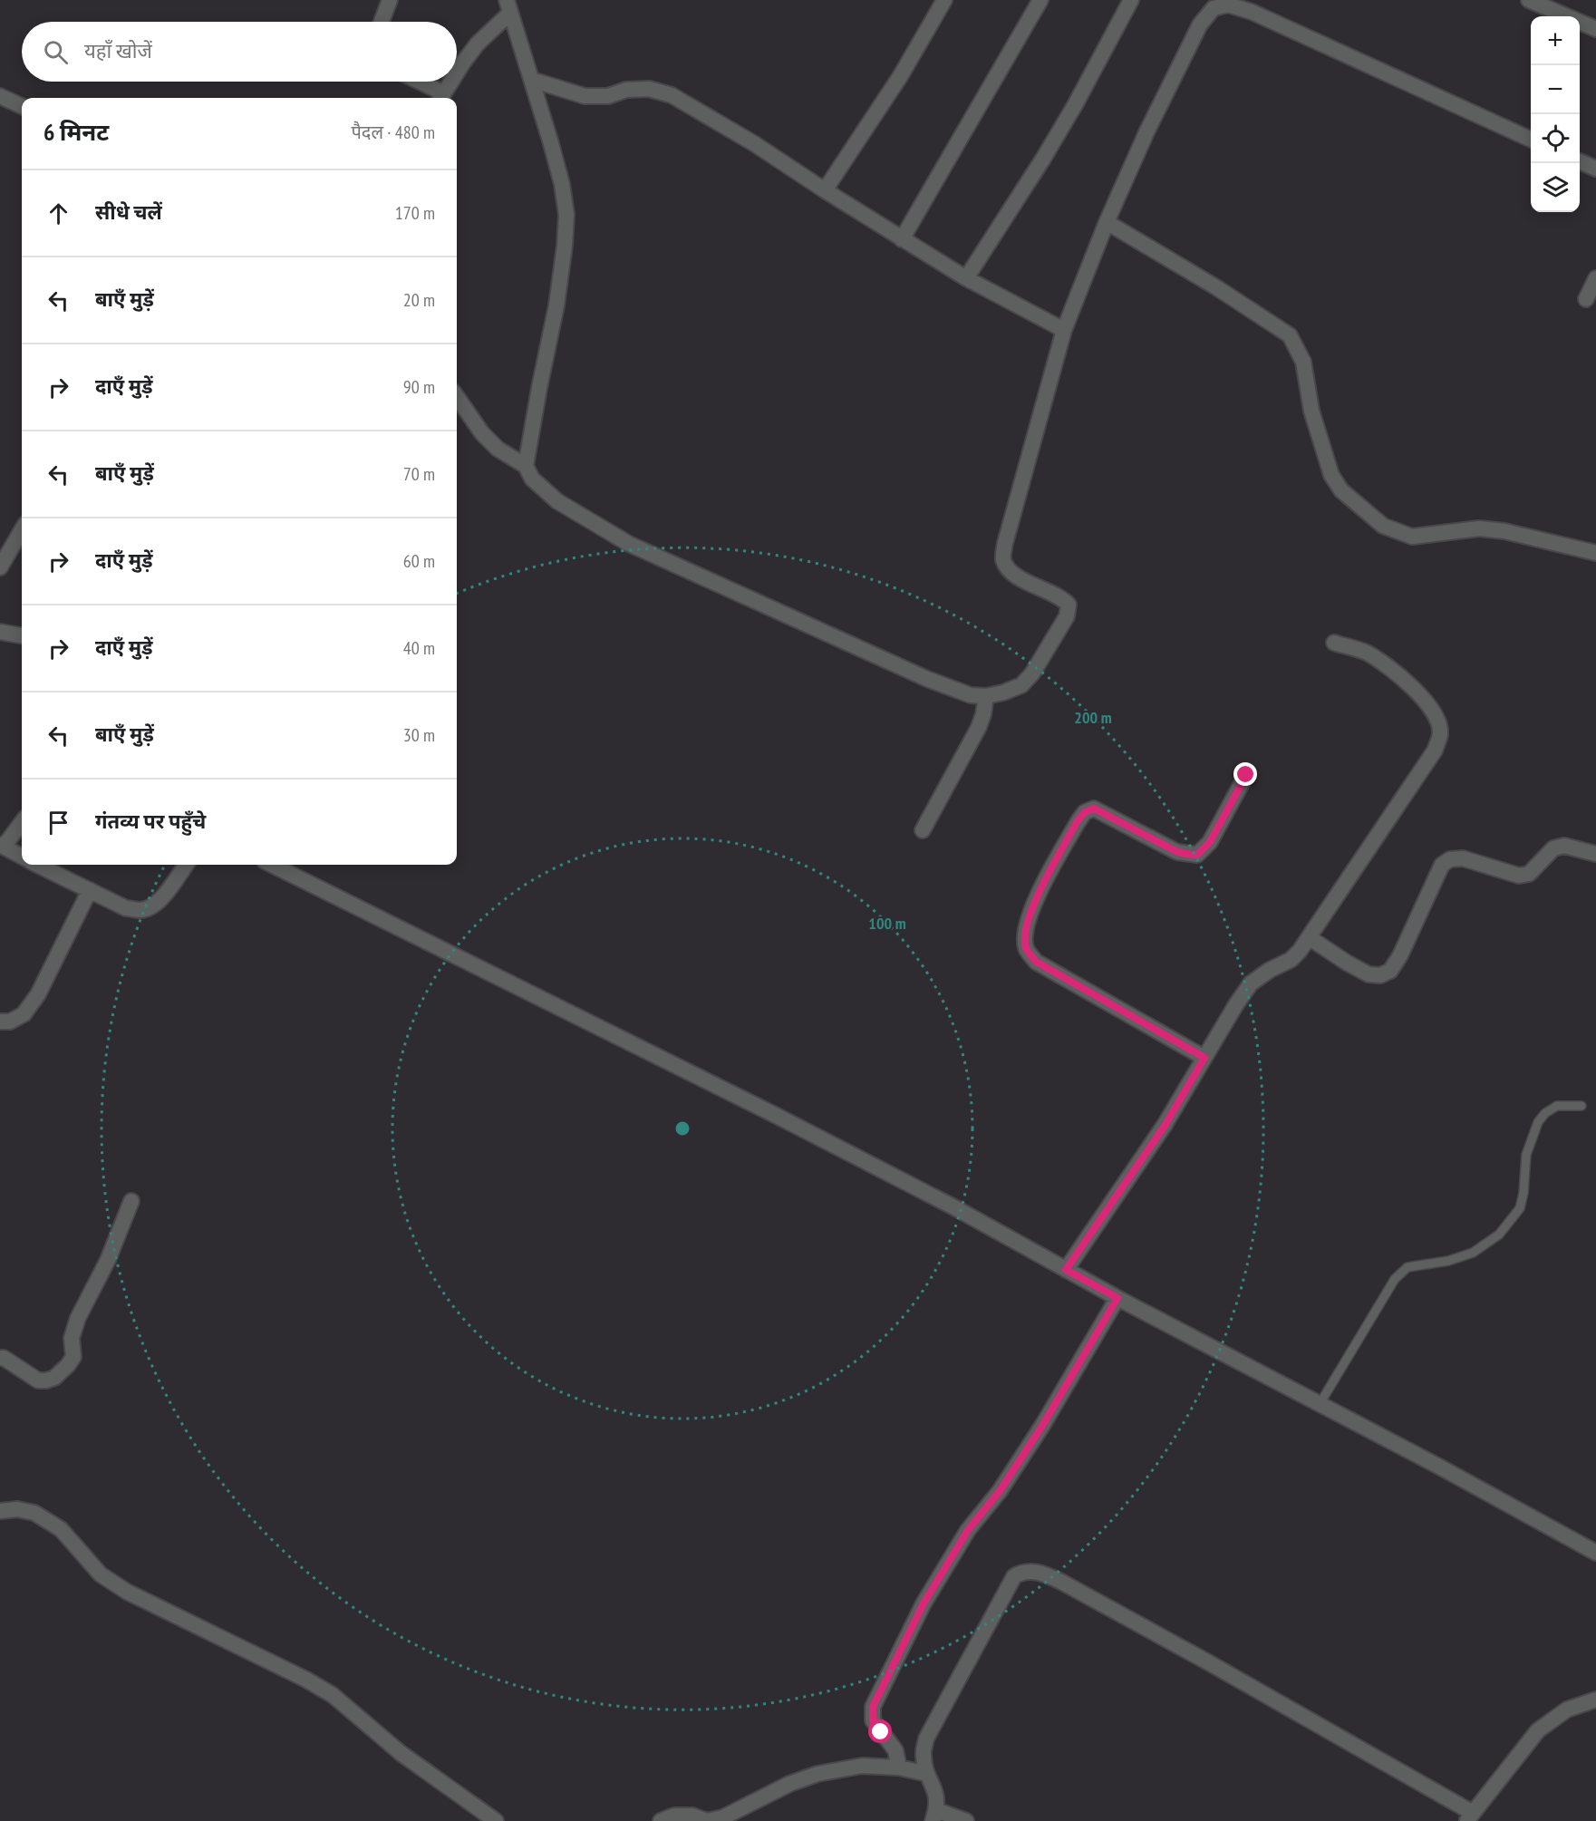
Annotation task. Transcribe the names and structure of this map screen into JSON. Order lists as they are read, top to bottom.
{
  "page": {
    "map_buttons": ["+", "−"],
    "search": "यहाँ खोजें",
    "heading": ["6 मिनट", "पैदल · 480 m"],
    "list": [
      ["सीधे चलें", "170 m"],
      ["बाएँ मुड़ें", "20 m"],
      ["दाएँ मुड़ें", "90 m"],
      ["बाएँ मुड़ें", "70 m"],
      ["दाएँ मुड़ें", "60 m"],
      ["दाएँ मुड़ें", "40 m"],
      ["बाएँ मुड़ें", "30 m"],
      "गंतव्य पर पहुँचे"
    ]
  },
  "rings": ["200 m", "100 m"]
}
